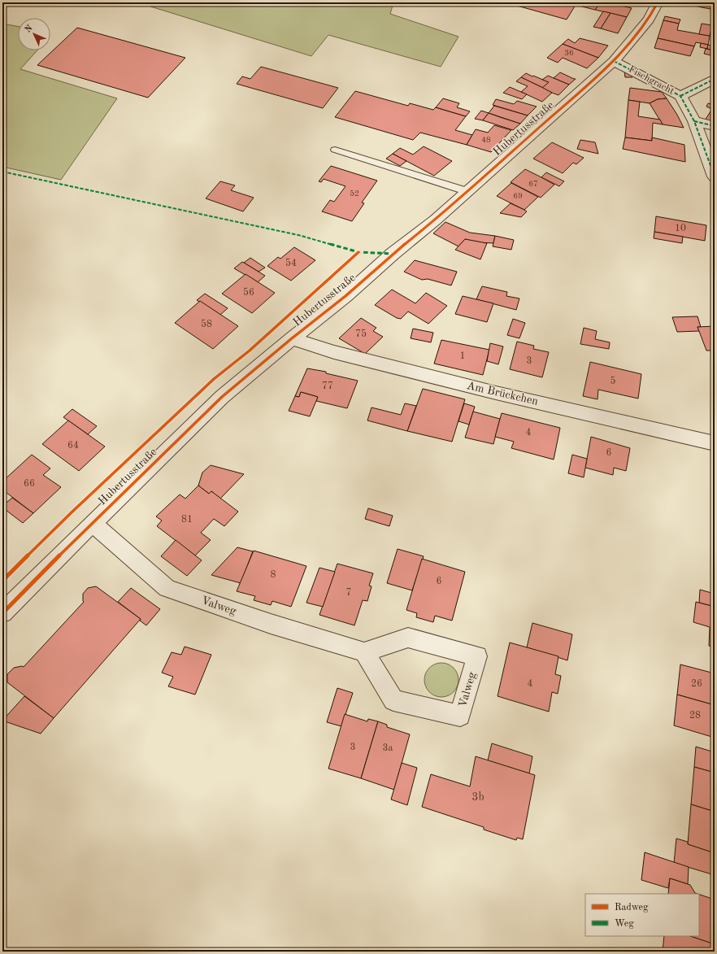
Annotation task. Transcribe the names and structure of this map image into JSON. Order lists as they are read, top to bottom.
{
  "streets": {
    "street": [
      "Fischgracht",
      "Hubertusstraße",
      "Am Brückchen",
      "Valweg"
    ]
  },
  "crossings": [
    ["Fischgracht", "Hubertusstraße"],
    ["Hubertusstraße", "Am Brückchen"],
    ["Hubertusstraße", "Valweg"]
  ],
  "house_numbers": [
    "36",
    "48",
    "67",
    "52",
    "69",
    "10",
    "54",
    "56",
    "58",
    "75",
    "1",
    "3",
    "5",
    "77",
    "4",
    "64",
    "6",
    "66",
    "81",
    "8",
    "6",
    "7",
    "4",
    "26",
    "28",
    "3",
    "3a",
    "3b"
  ],
  "legend": ["Radweg", "Weg"],
  "north": "top left"
}
